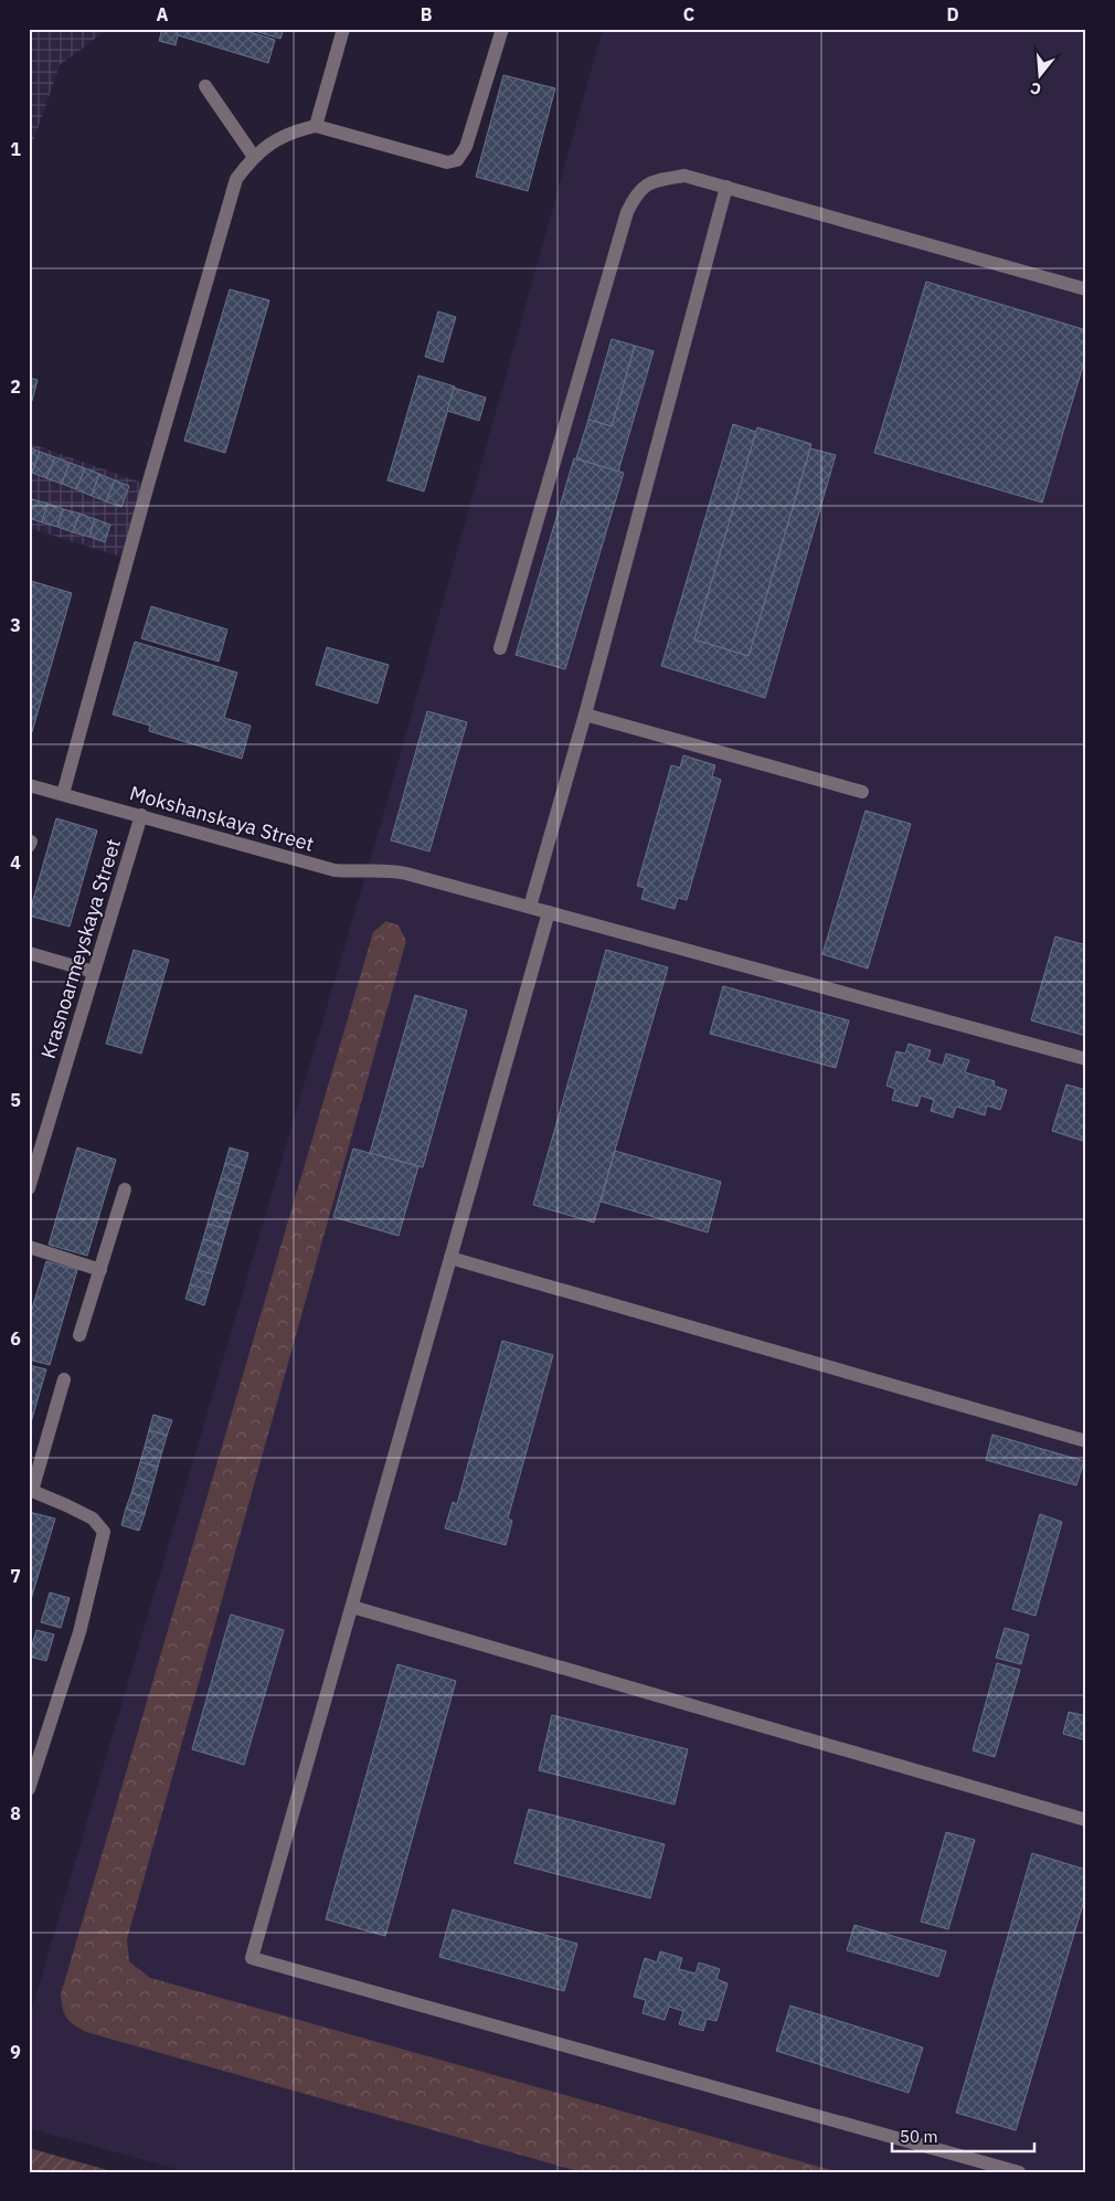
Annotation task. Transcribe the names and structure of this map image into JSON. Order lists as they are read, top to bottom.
{
  "streets": {
    "street": ["Mokshanskaya Street", "Krasnoarmeyskaya Street"]
  },
  "crossings": [
    ["Mokshanskaya Street", "Krasnoarmeyskaya Street"]
  ],
  "scale_bar": "50 m",
  "north": "bottom",
  "grid": {
    "columns": [
      "A",
      "B",
      "C",
      "D"
    ],
    "rows": [
      "1",
      "2",
      "3",
      "4",
      "5",
      "6",
      "7",
      "8",
      "9"
    ]
  }
}
